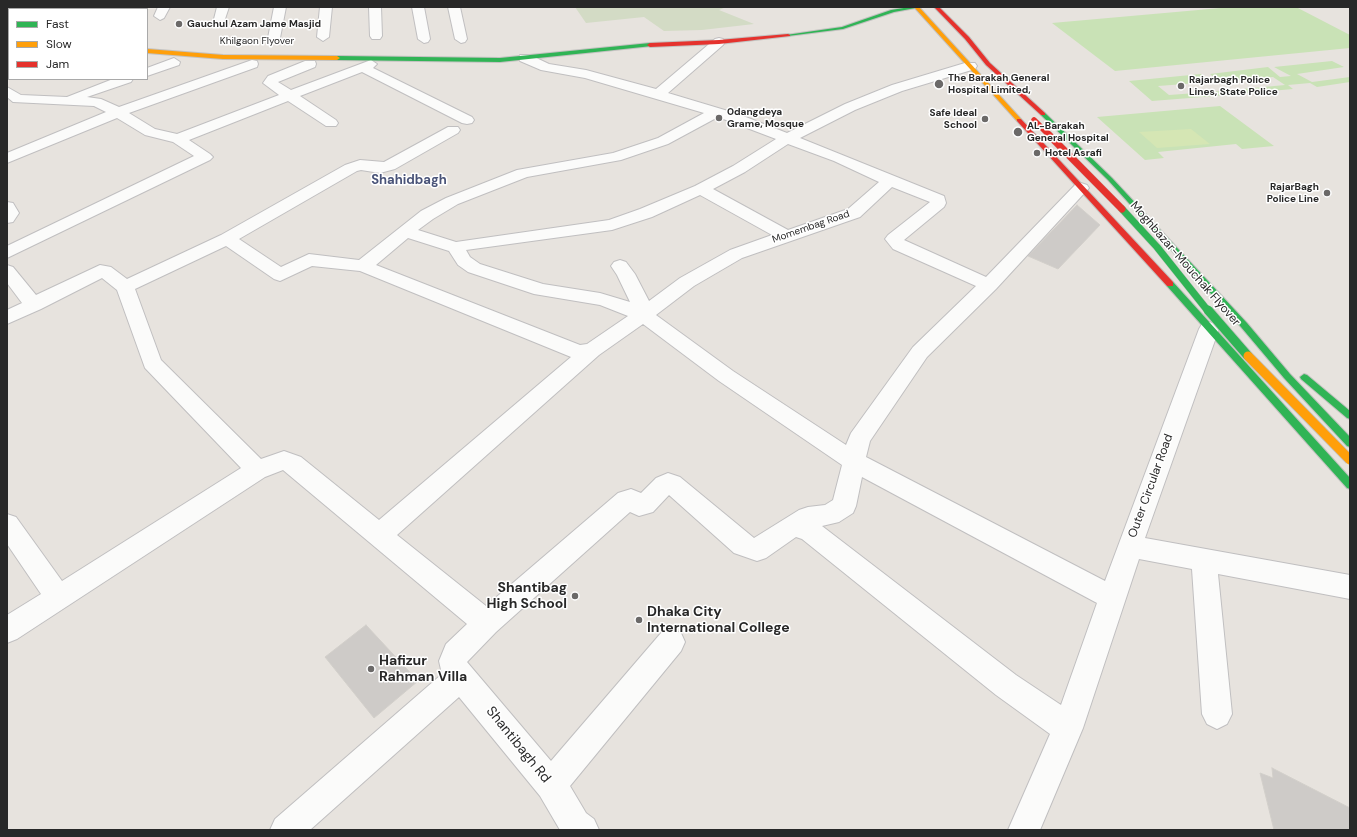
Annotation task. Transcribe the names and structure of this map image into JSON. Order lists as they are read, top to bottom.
{
  "streets": {
    "main road": ["Khilgaon Flyover", "Moghbazar-Mouchak Flyover"],
    "street": ["Momembag Road", "Outer Circular Road", "Shantibagh Rd"]
  },
  "districts": ["Shahidbagh"],
  "places": [
    "Gauchul Azam Jame Masjid",
    "The Barakah General Hospital Limited,",
    "Rajarbagh Police Lines, State Police",
    "0dangdeya Grame, Mosque",
    "Safe Ideal School",
    "AL-Barakah General Hospital",
    "Hotel Asrafi",
    "RajarBagh Police Line",
    "Shantibag High School",
    "Dhaka City International College",
    "Hafizur Rahman Villa"
  ],
  "legend": ["Fast", "Slow", "Jam"]
}
